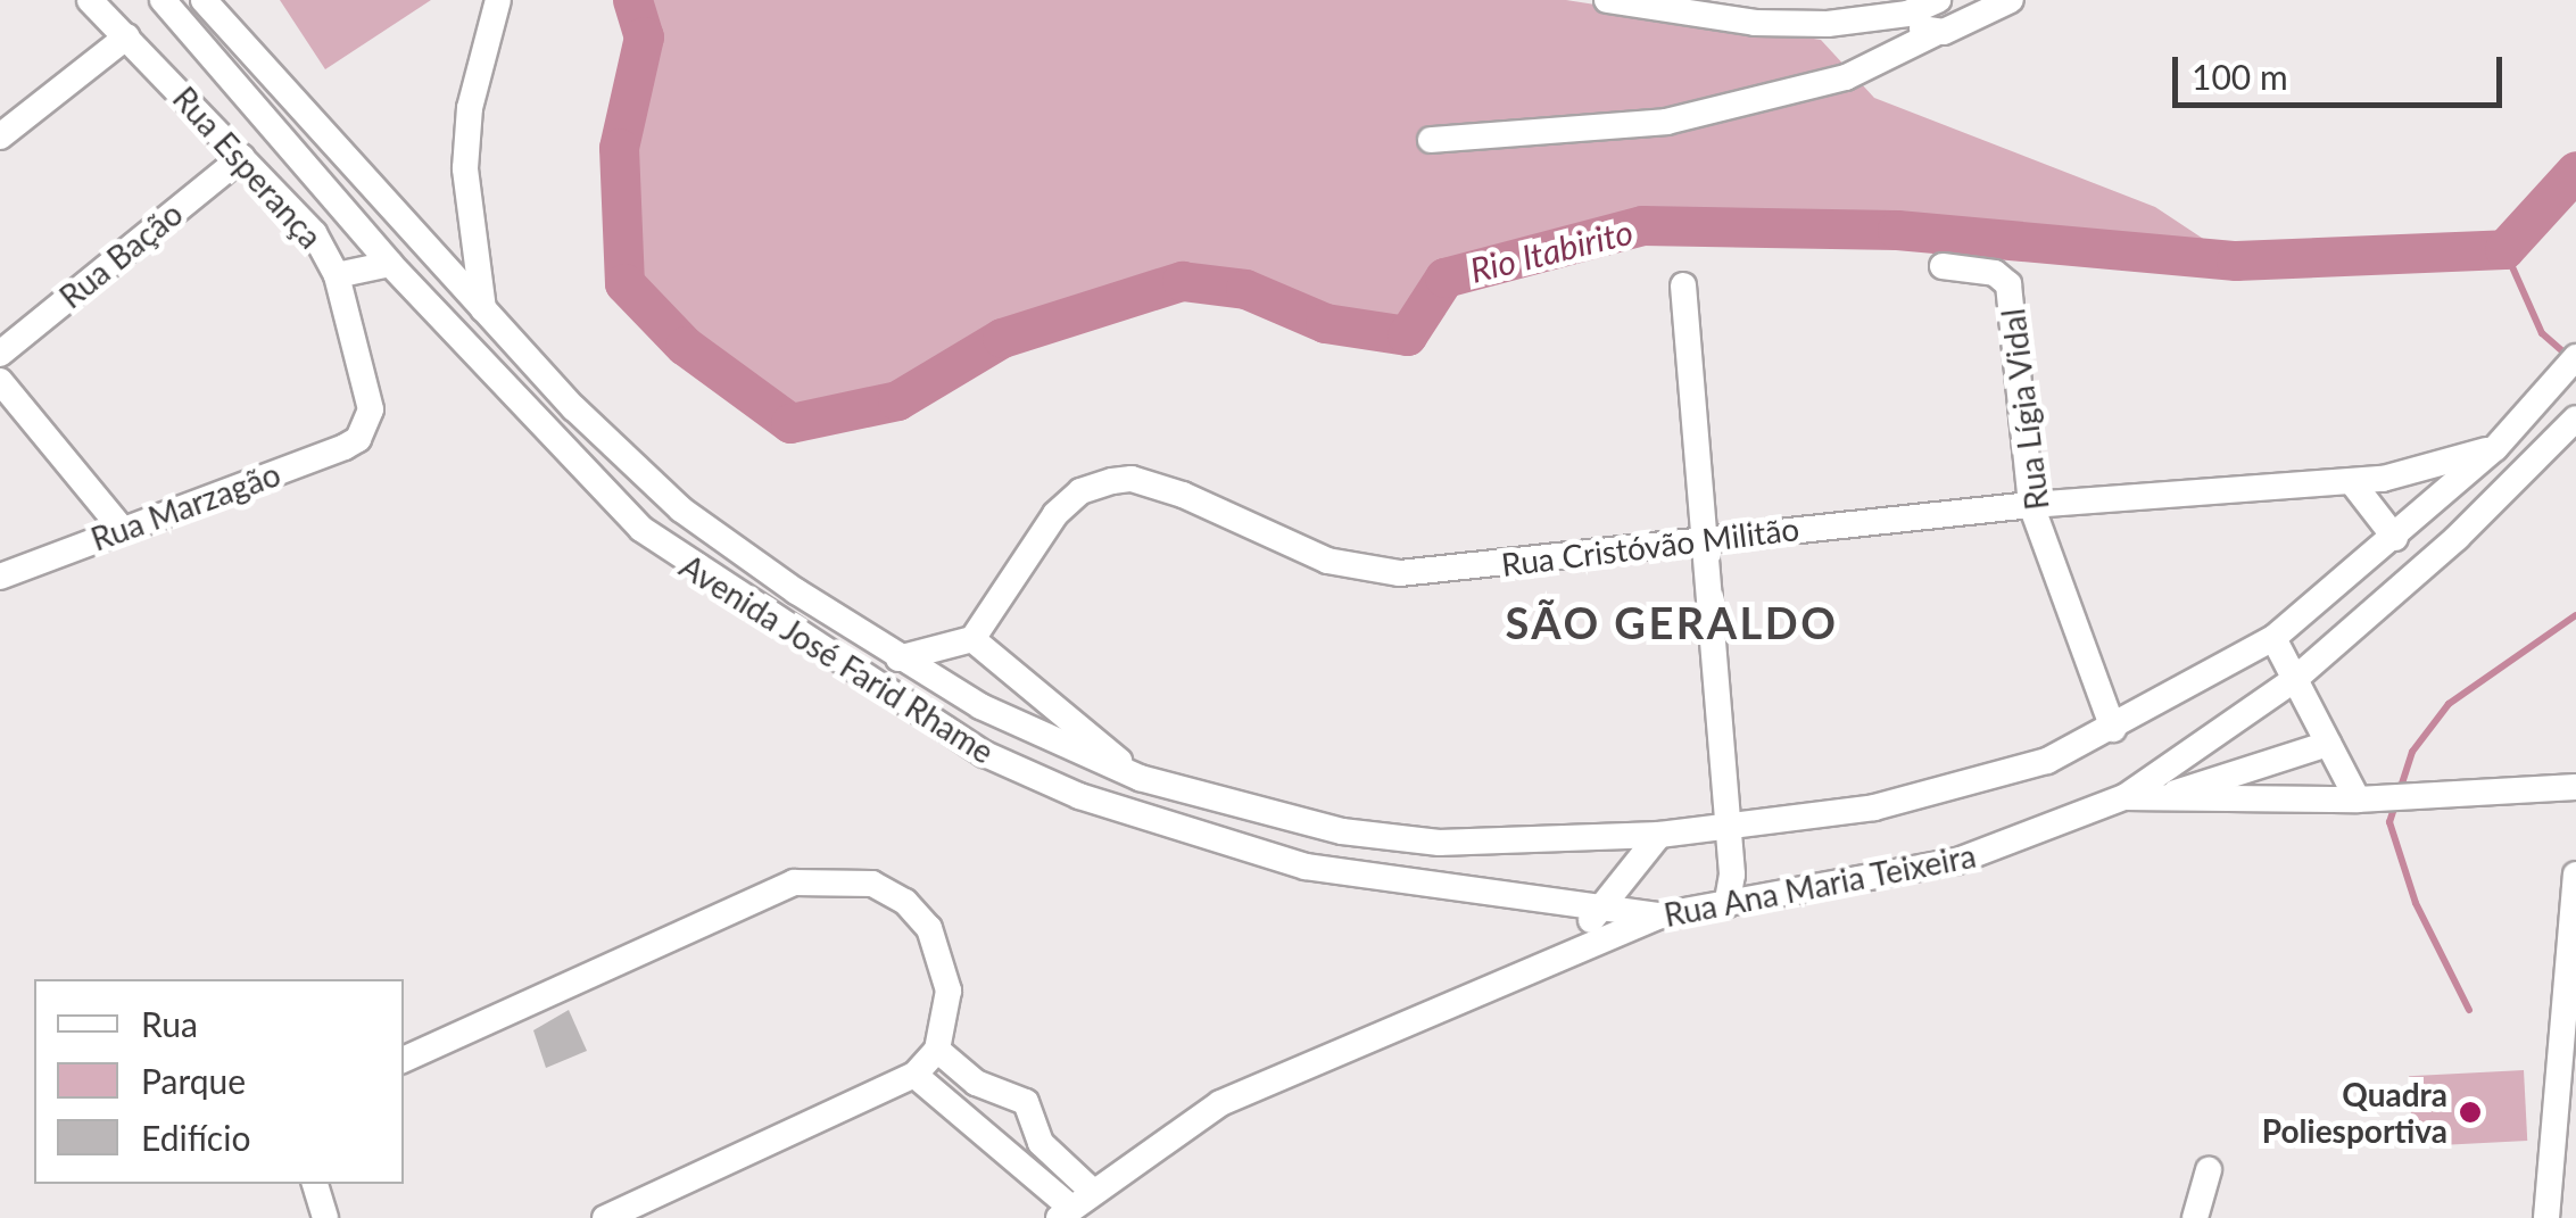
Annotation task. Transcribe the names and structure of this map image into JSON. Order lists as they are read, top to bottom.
{
  "streets": {
    "street": [
      "Rua Esperança",
      "Rua Bação",
      "Rua Lígia Vidal",
      "Rua Marzagão",
      "Rua Cristóvão Militão",
      "Avenida José Farid Rhame",
      "Rua Ana Maria Teixeira"
    ]
  },
  "crossings": [
    ["Rua Esperança", "Rua Bação"],
    ["Rua Esperança", "Rua Marzagão"],
    ["Rua Lígia Vidal", "Rua Cristóvão Militão"],
    ["Avenida José Farid Rhame", "Rua Ana Maria Teixeira"]
  ],
  "districts": ["SÃO GERALDO"],
  "water": ["Rio Itabirito"],
  "places": ["Quadra Poliesportiva"],
  "legend": ["Rua", "Parque", "Edifício"],
  "scale_bar": "100 m"
}
